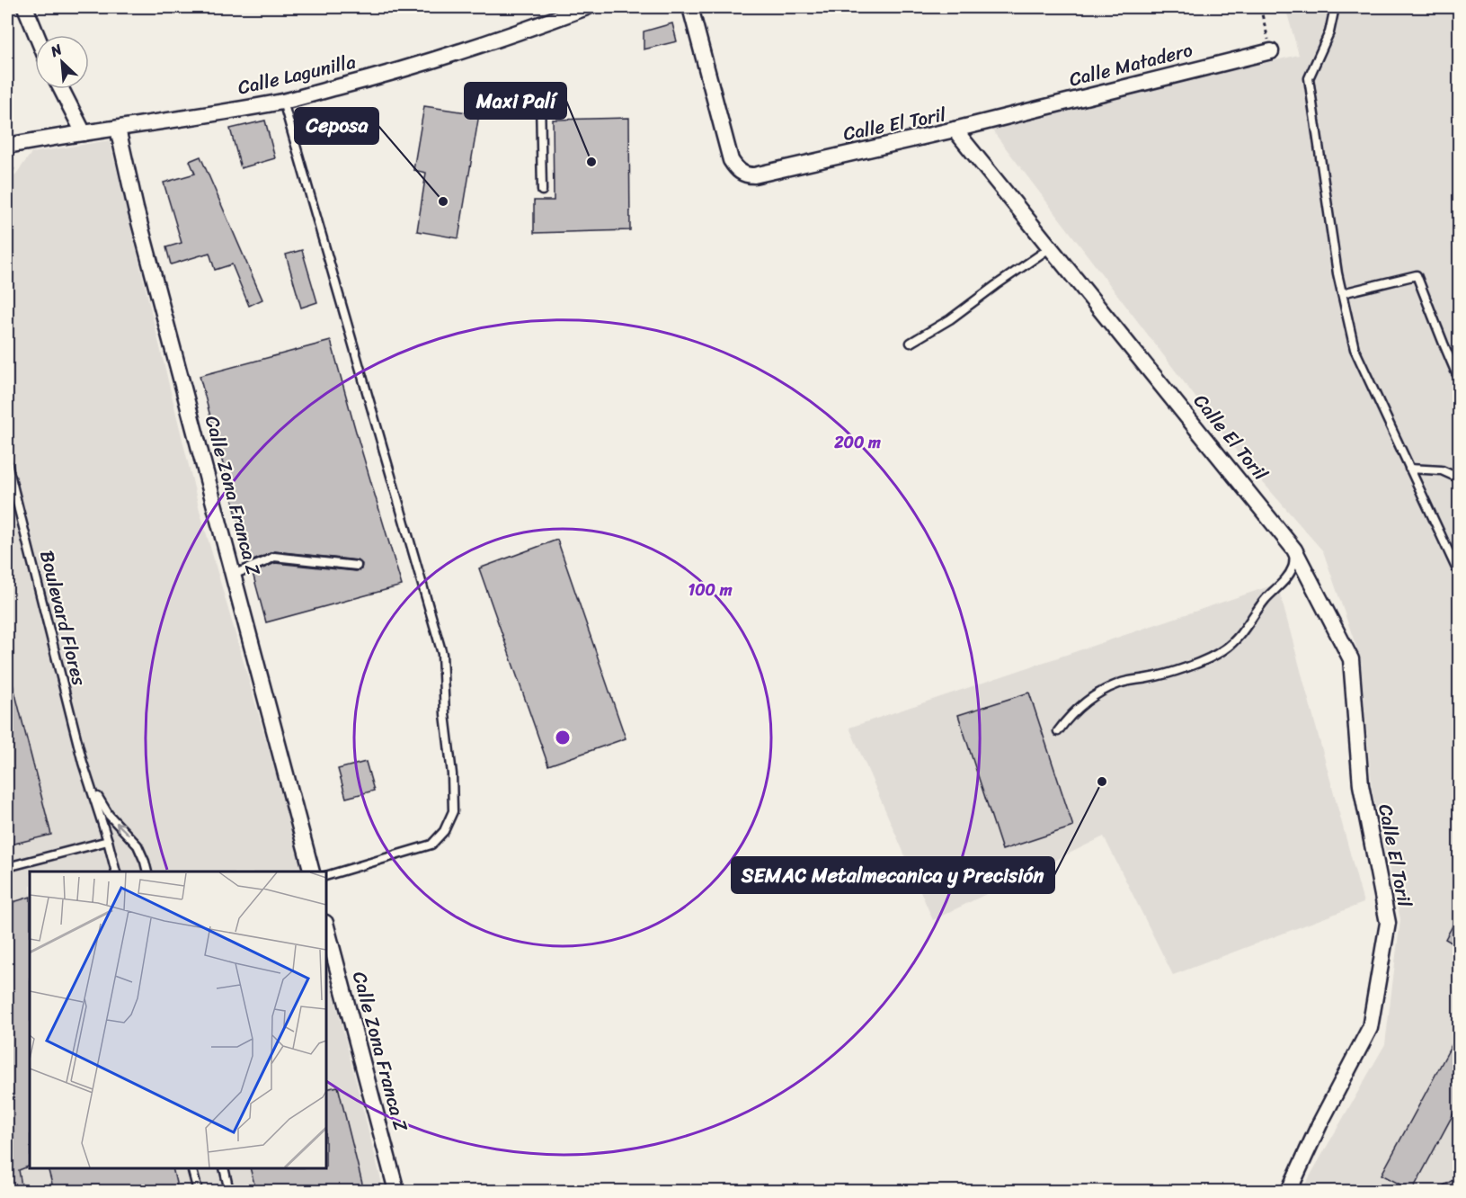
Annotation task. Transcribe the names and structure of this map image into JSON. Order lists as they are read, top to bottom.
{
  "streets": {
    "street": [
      "Calle Matadero",
      "Calle Lagunilla",
      "Calle El Toril",
      "Calle Zona Franca Z"
    ],
    "lane": ["Boulevard Flores"]
  },
  "crossings": [
    ["Calle Matadero", "Calle El Toril"],
    ["Calle Lagunilla", "Calle Zona Franca Z"]
  ],
  "places": ["Maxi Palí", "Ceposa", "SEMAC Metalmecanica y Precisión"],
  "north": "top left",
  "rings": ["200 m", "100 m"]
}
